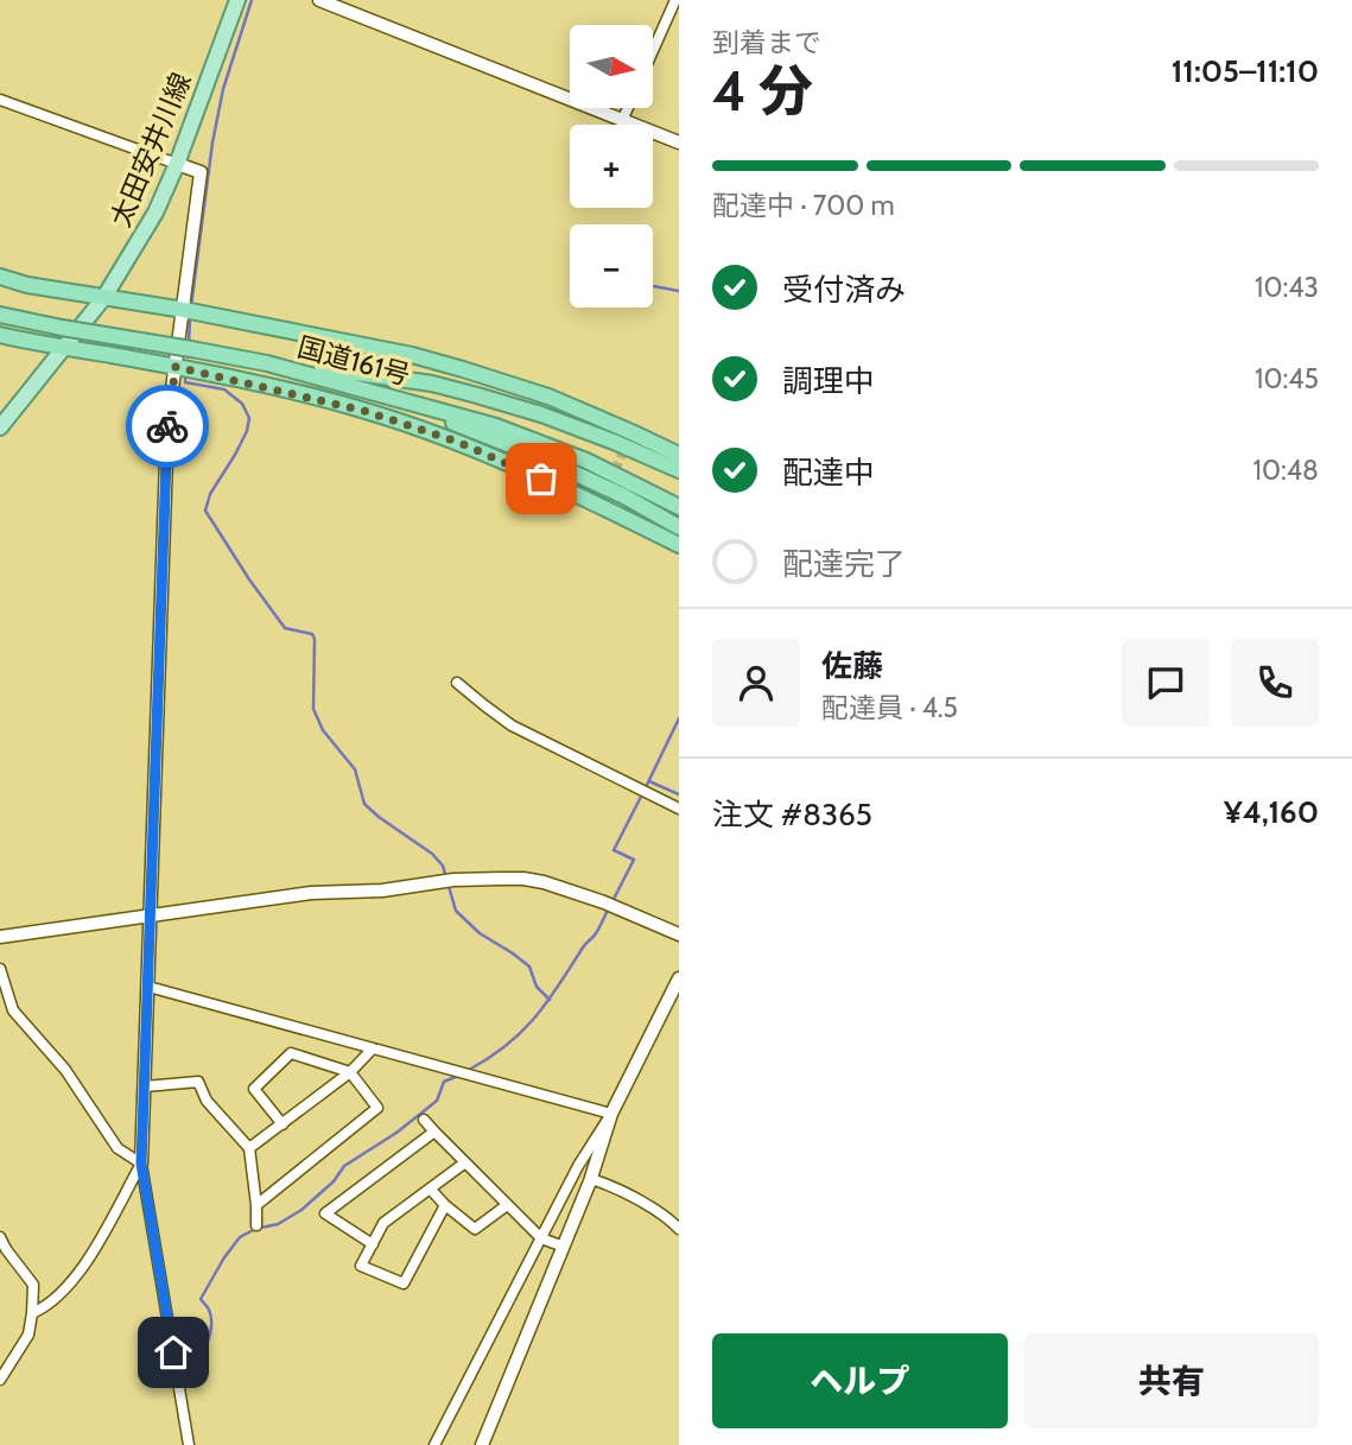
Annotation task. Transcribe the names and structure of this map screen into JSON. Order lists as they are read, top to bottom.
{
  "streets": {
    "highway": ["国道161号"],
    "main road": ["太田安井川線"]
  },
  "north": "right",
  "page": {
    "heading": ["4 分", "到着まで", "11:05–11:10"],
    "panel": [
      "佐藤",
      "配達員 · 4.5",
      "注文 #8365",
      "¥4,160"
    ],
    "map_buttons": ["+", "−"],
    "bar": "配達中 · 700 m",
    "list": [
      ["受付済み", "10:43"],
      ["調理中", "10:45"],
      ["配達中", "10:48"],
      "配達完了"
    ],
    "buttons": ["ヘルプ", "共有"]
  }
}
